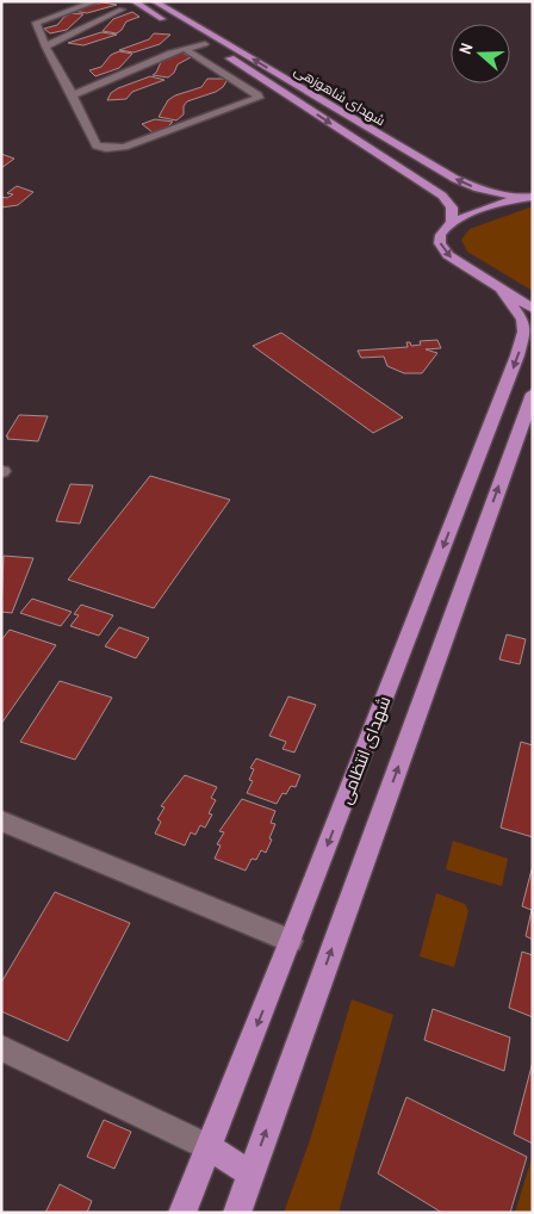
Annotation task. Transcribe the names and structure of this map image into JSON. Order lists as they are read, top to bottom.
{
  "streets": {
    "main road": ["شهدای شاهوزهی", "شهدای انتظامی"]
  },
  "north": "left"
}
